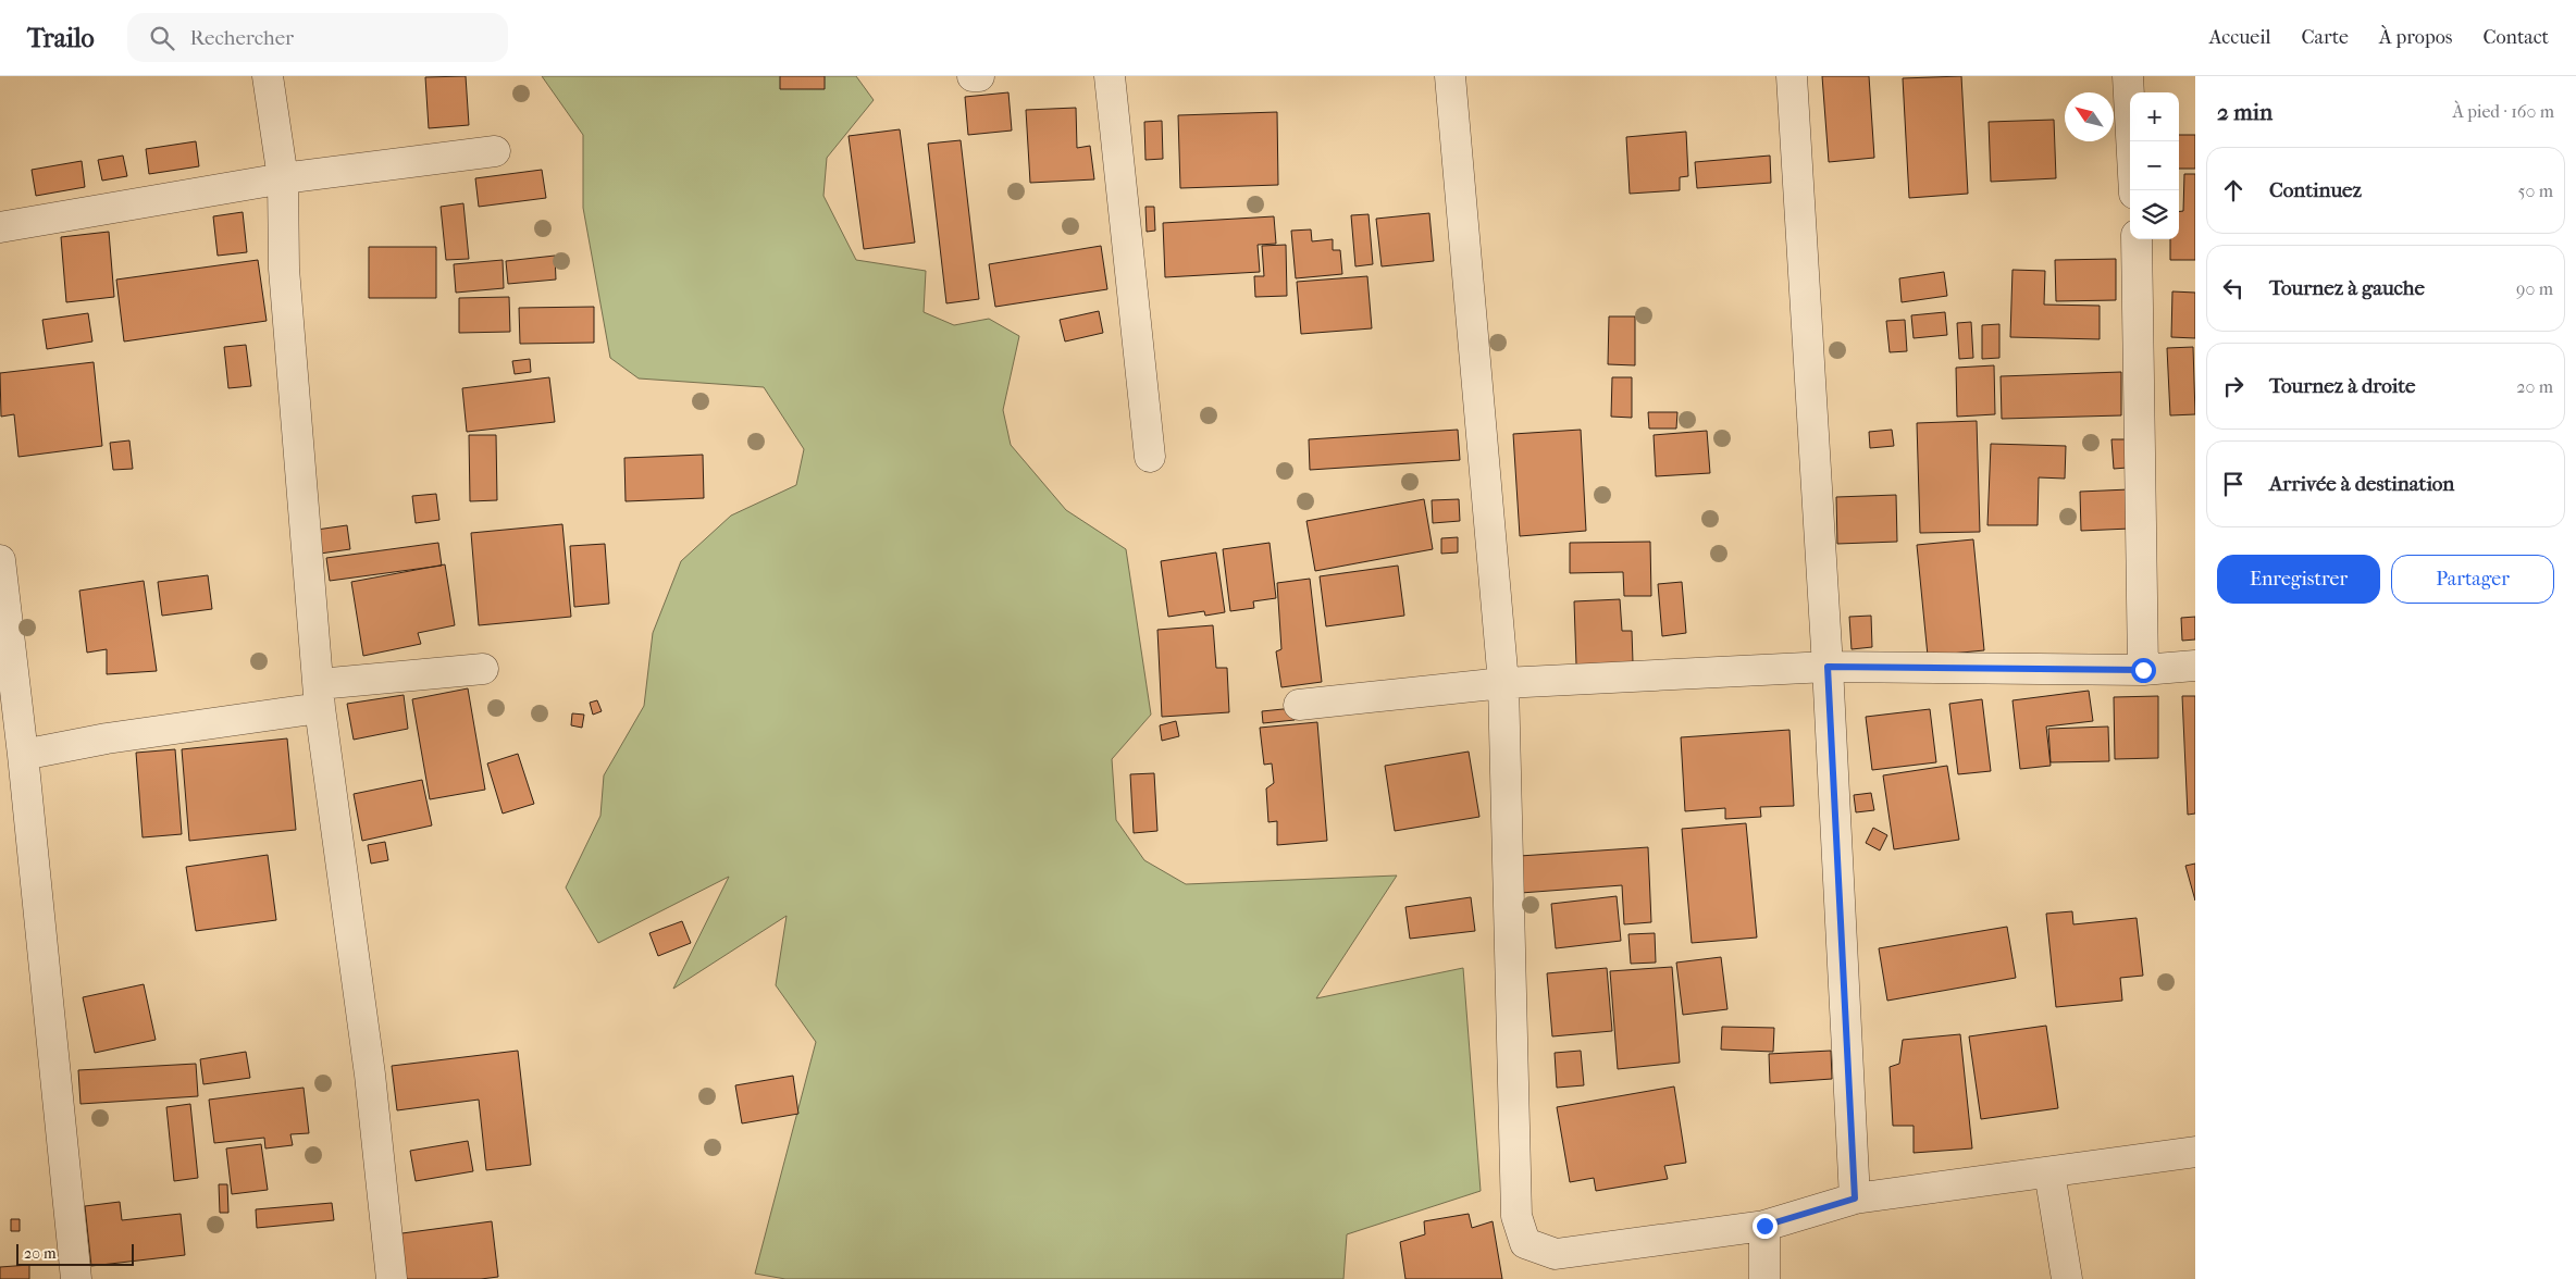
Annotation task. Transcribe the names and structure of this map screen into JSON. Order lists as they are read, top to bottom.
{
  "scale_bar": "20 m",
  "north": "top left",
  "page": {
    "header": "Trailo",
    "search": "Rechercher",
    "nav": [
      "Accueil",
      "Carte",
      "À propos",
      "Contact"
    ],
    "heading": ["2 min", "À pied · 160 m"],
    "map_buttons": ["+", "−"],
    "list": [
      ["Continuez", "50 m"],
      ["Tournez à gauche", "90 m"],
      ["Tournez à droite", "20 m"],
      "Arrivée à destination"
    ],
    "buttons": ["Enregistrer", "Partager"],
    "scale": "20 m"
  }
}
